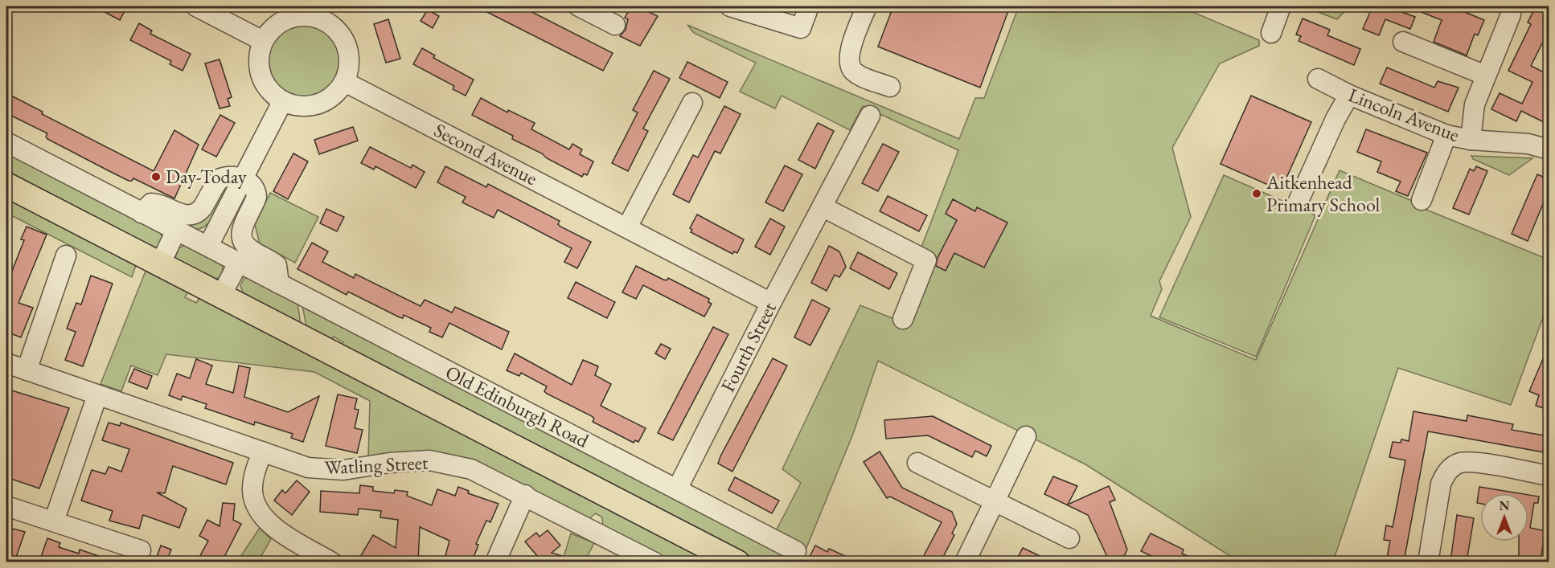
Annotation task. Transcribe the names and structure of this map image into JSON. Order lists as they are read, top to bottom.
{
  "streets": {
    "main road": ["Old Edinburgh Road"],
    "street": [
      "Lincoln Avenue",
      "Second Avenue",
      "Fourth Street",
      "Watling Street"
    ]
  },
  "crossings": [
    ["Second Avenue", "Fourth Street"],
    ["Fourth Street", "Old Edinburgh Road"]
  ],
  "places": ["Day-Today", "Aitkenhead Primary School"],
  "north": "top"
}
